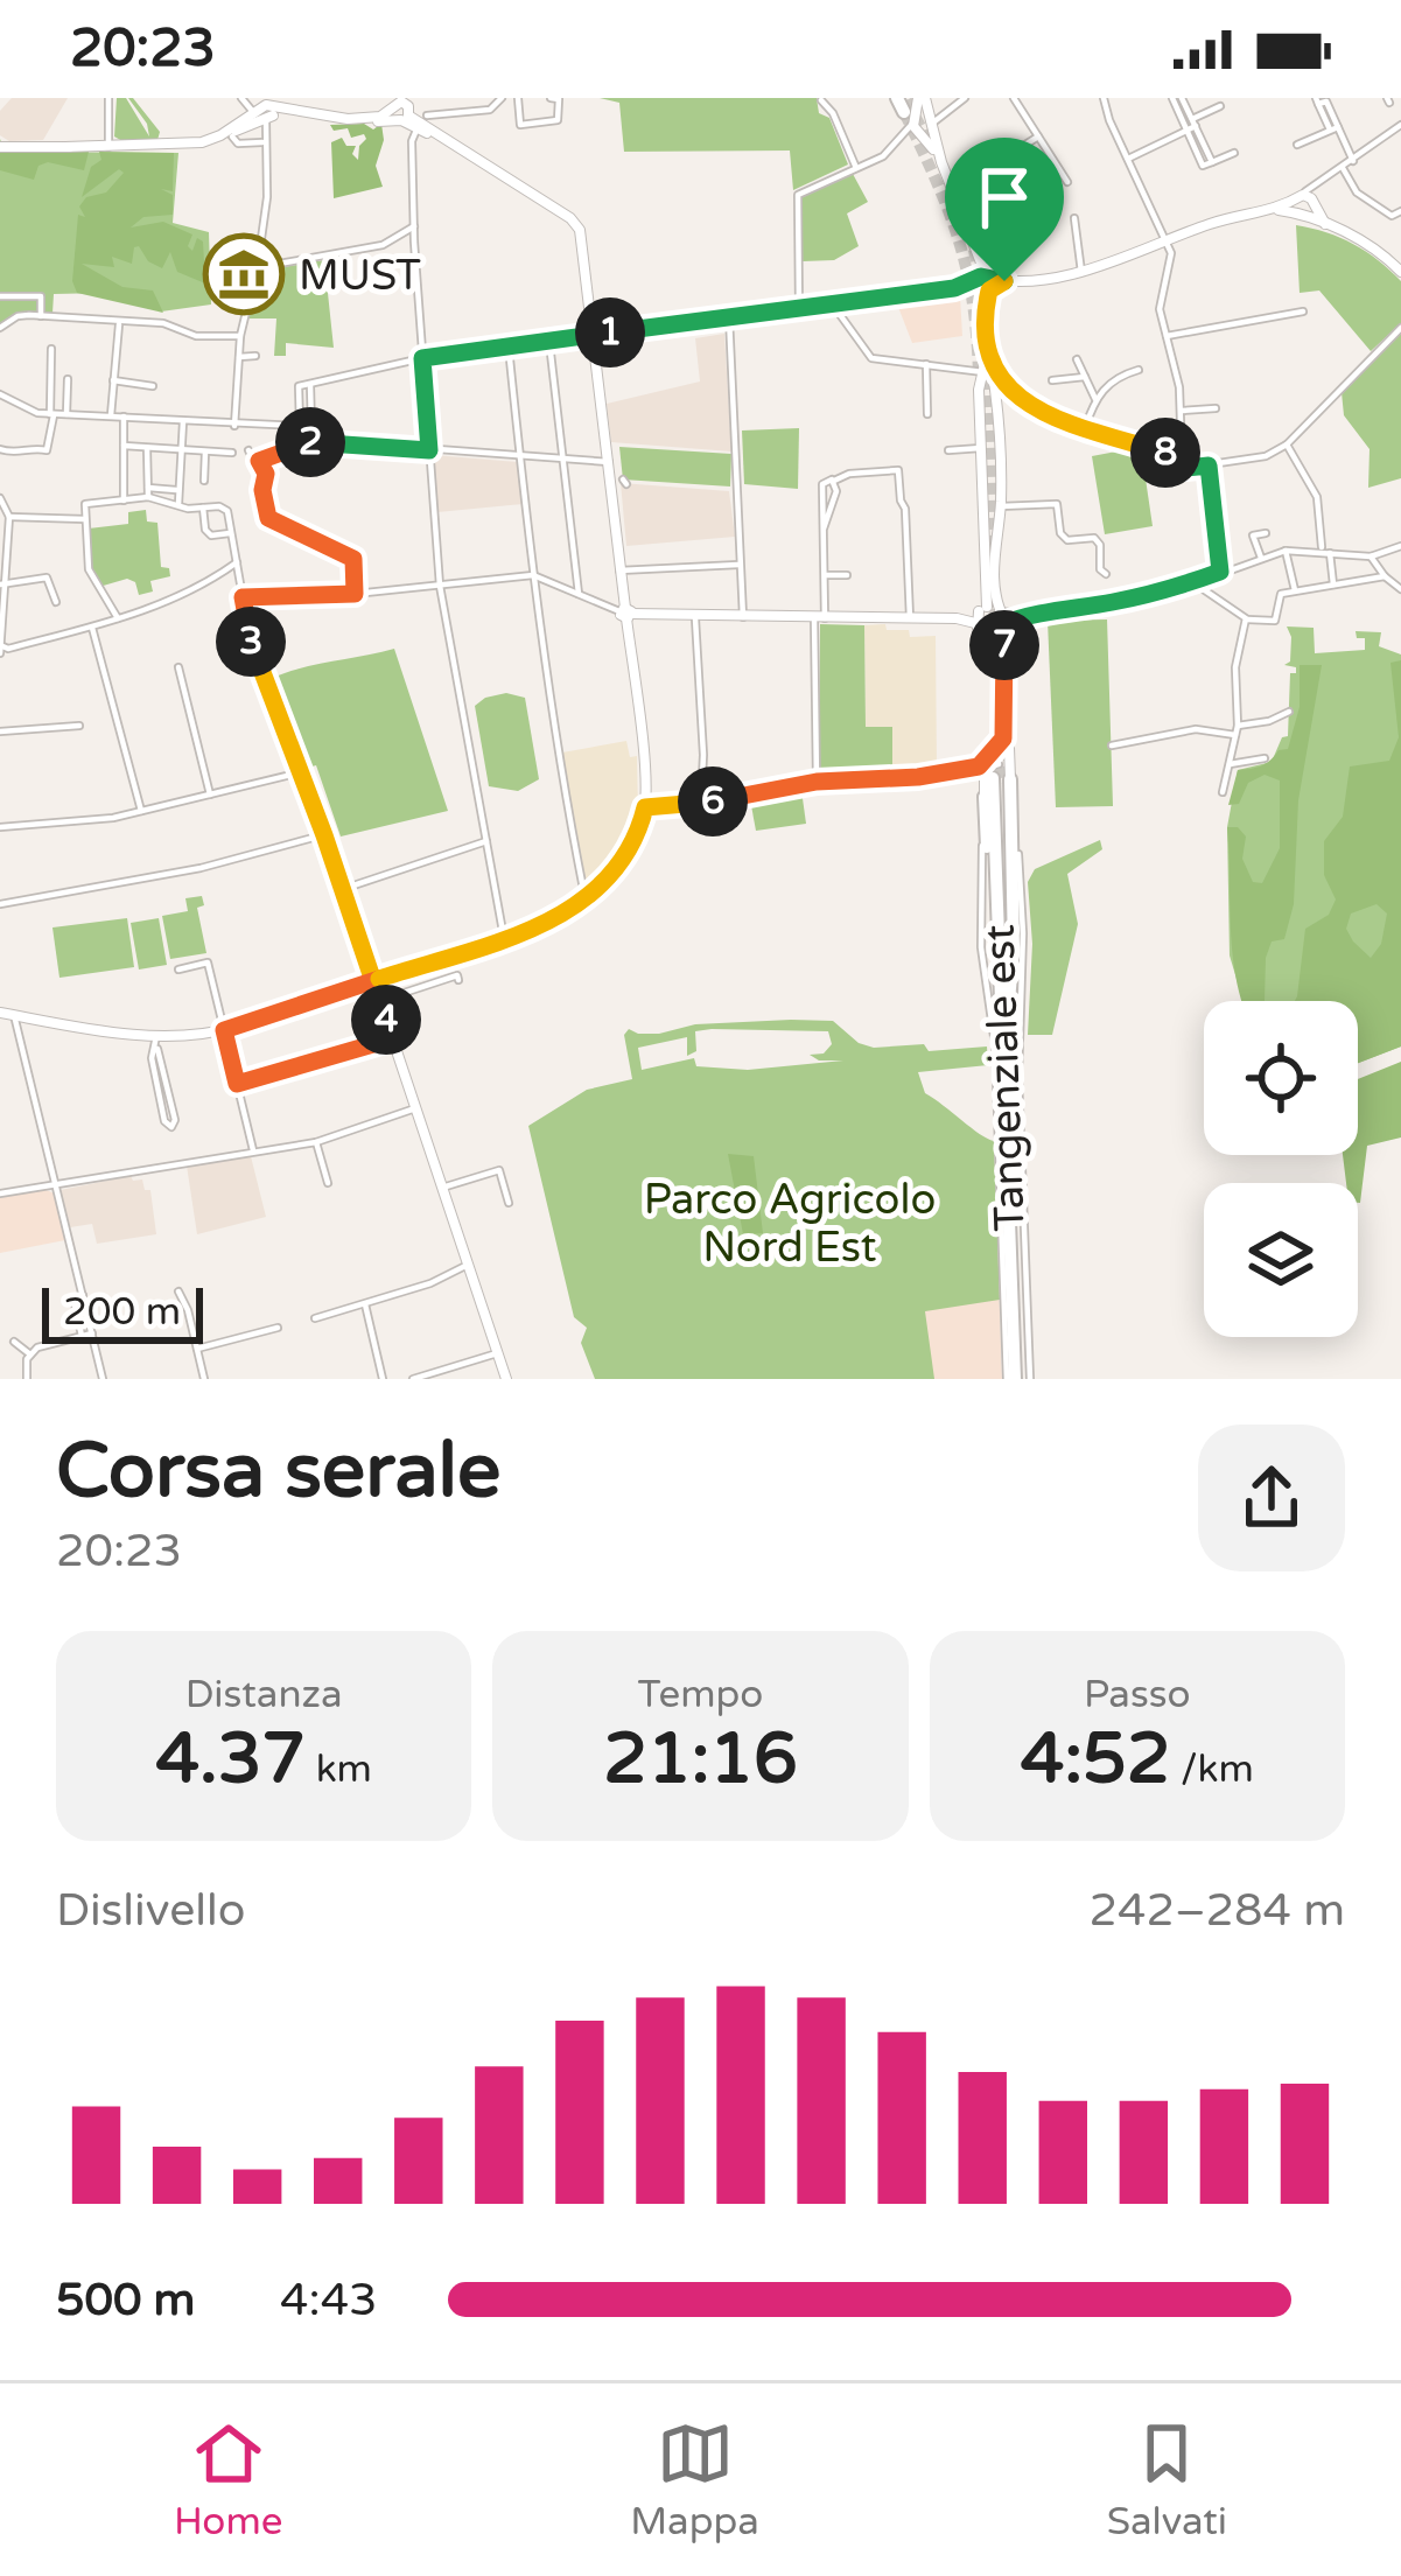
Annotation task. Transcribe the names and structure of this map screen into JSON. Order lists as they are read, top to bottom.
{
  "streets": {
    "highway": ["Tangenziale est"]
  },
  "parks": ["Parco Agricolo Nord Est"],
  "places": {
    "museum": ["MUST"]
  },
  "scale_bar": "200 m",
  "page": {
    "status": "20:23",
    "pins": [
      "1",
      "2",
      "8",
      "3",
      "7",
      "6",
      "4"
    ],
    "scale": "200 m",
    "heading": ["Corsa serale", "20:23"],
    "stats": [
      ["Distanza", "4.37 km"],
      ["Tempo", "21:16"],
      ["Passo", "4:52 /km"]
    ],
    "chart": ["Dislivello", "242–284 m"],
    "list": [
      {
        "name": "500 m",
        "note": "4:43"
      }
    ],
    "tabs": ["Home", "Mappa", "Salvati"]
  }
}
